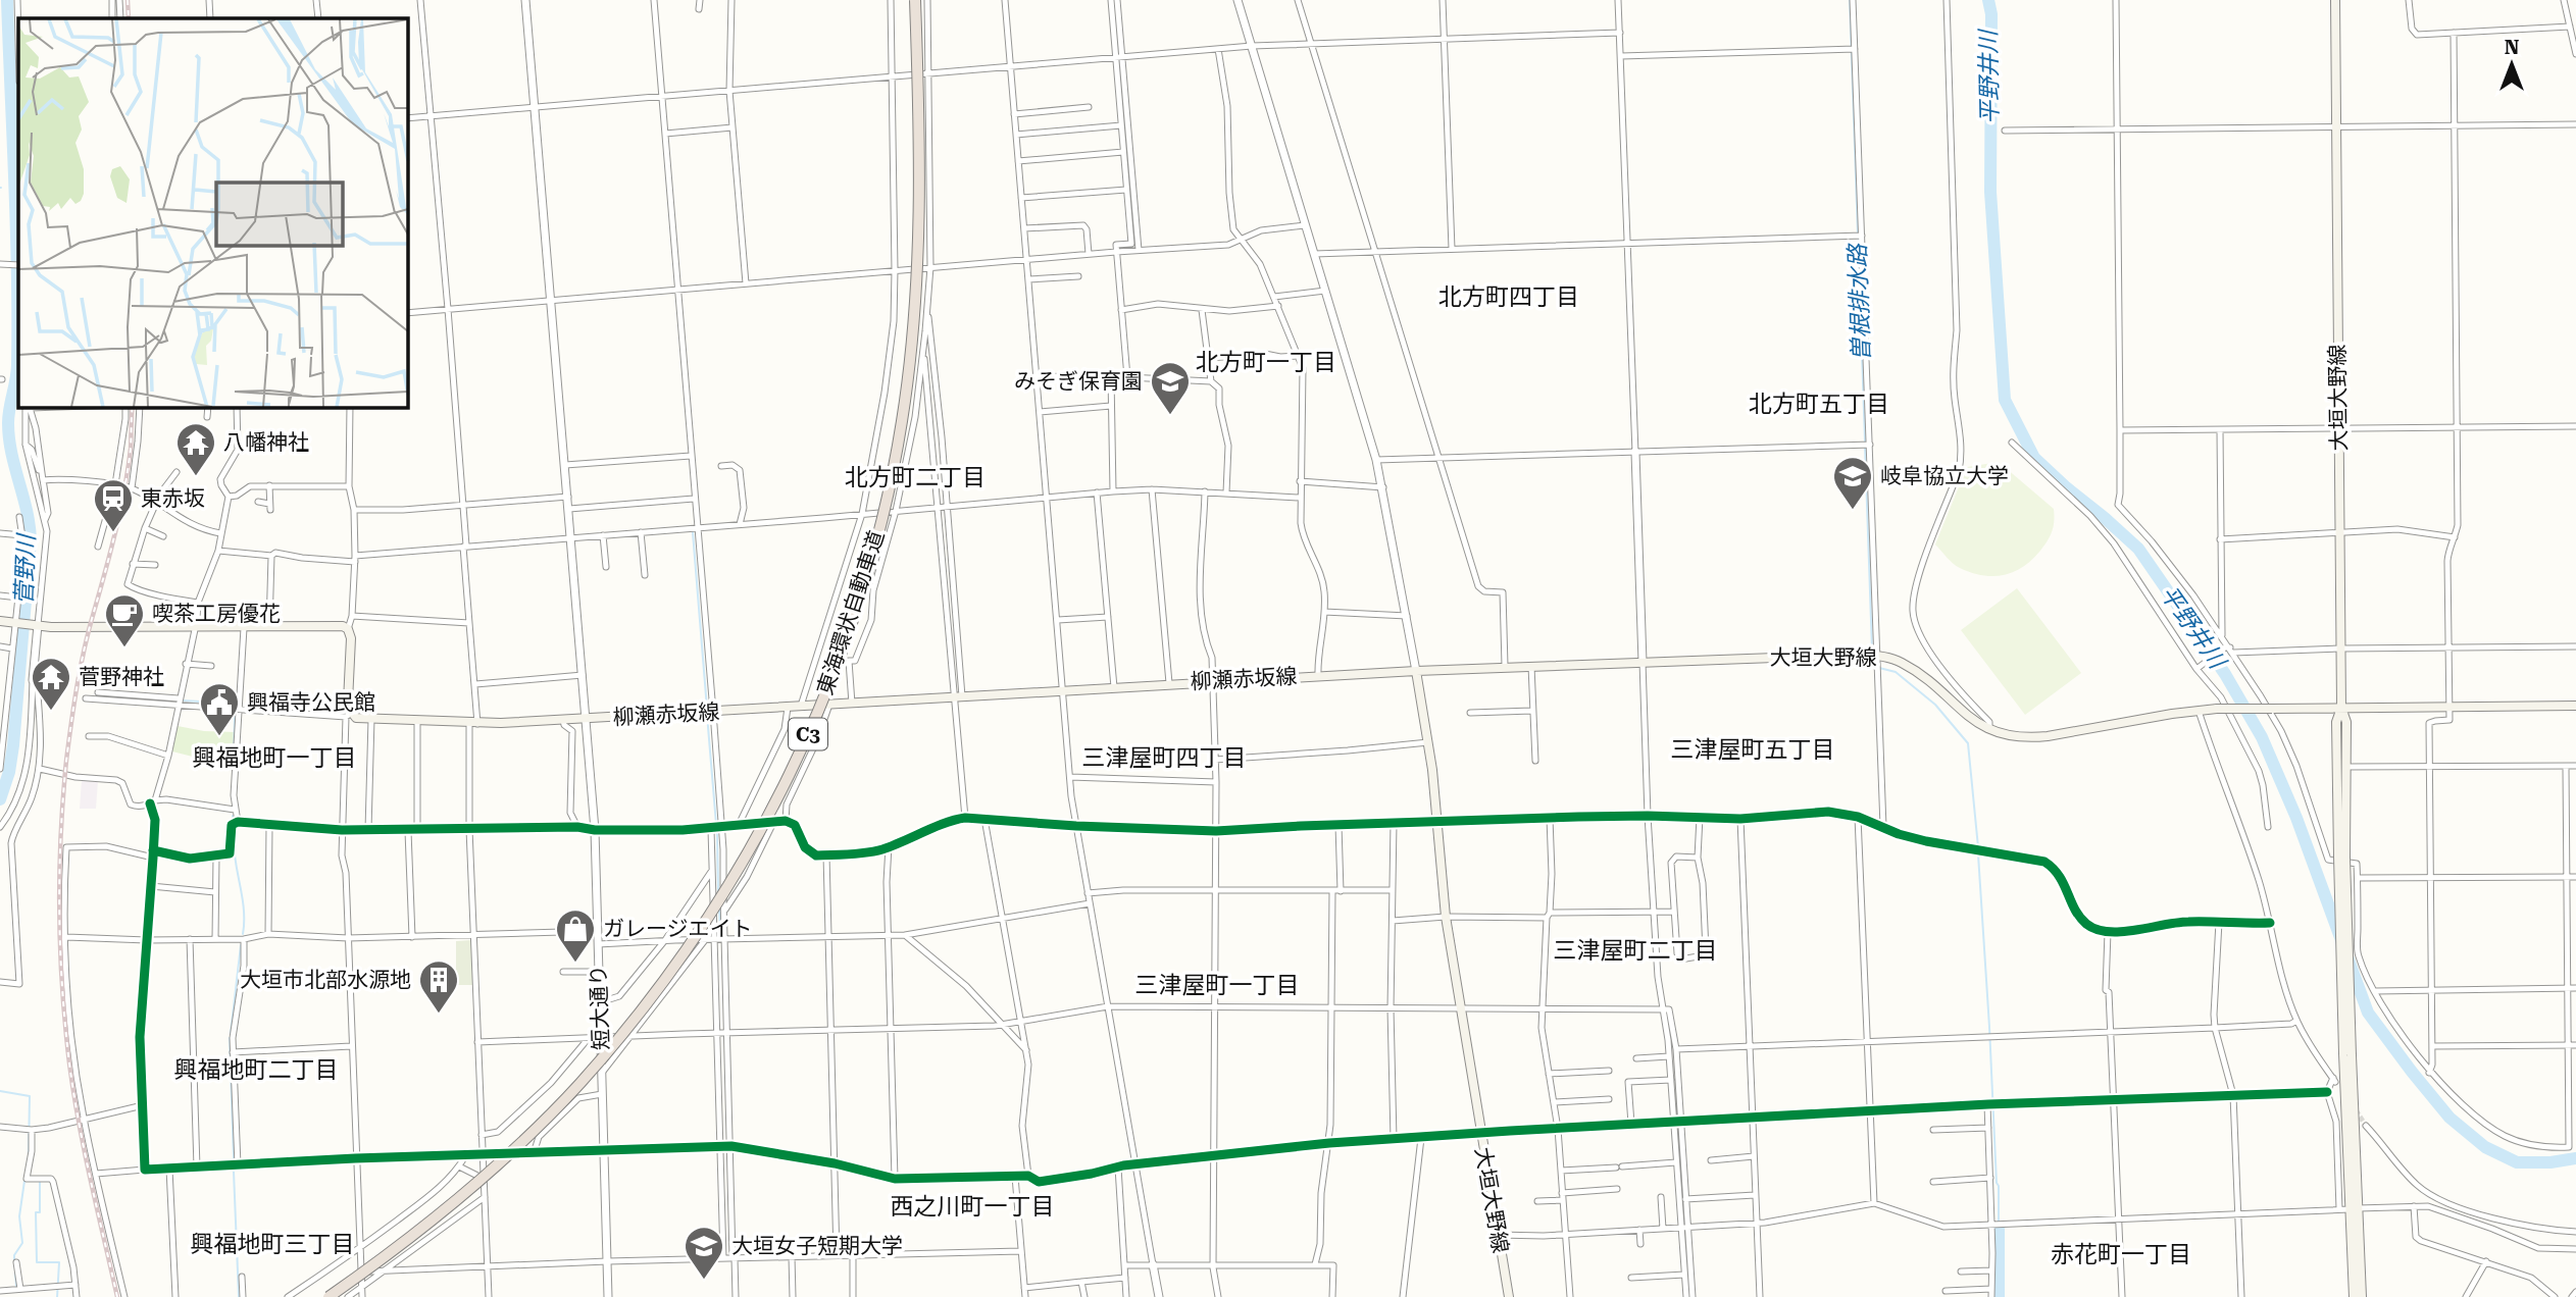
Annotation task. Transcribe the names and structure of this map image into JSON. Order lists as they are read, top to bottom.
{
  "streets": {
    "highway": ["東海環状自動車道", "C3"],
    "main road": ["大垣大野線", "柳瀬赤坂線"],
    "street": ["短大通り"]
  },
  "crossings": [
    ["大垣大野線", "柳瀬赤坂線"],
    ["柳瀬赤坂線", "短大通り"]
  ],
  "districts": [
    "北方町四丁目",
    "北方町一丁目",
    "北方町五丁目",
    "北方町二丁目",
    "三津屋町五丁目",
    "興福地町一丁目",
    "三津屋町四丁目",
    "三津屋町二丁目",
    "三津屋町一丁目",
    "興福地町二丁目",
    "西之川町一丁目",
    "興福地町三丁目",
    "赤花町一丁目"
  ],
  "water": ["平野井川", "曽根排水路", "菅野川"],
  "places": {
    "school or university": ["みそぎ保育園", "岐阜協立大学", "大垣女子短期大学"],
    "temple": ["八幡神社", "菅野神社"],
    "station": ["東赤坂"],
    "cafe": ["喫茶工房優花"],
    "public building": ["興福寺公民館"],
    "shop": ["ガレージエイト"],
    "building": ["大垣市北部水源地"]
  },
  "north": "top"
}
